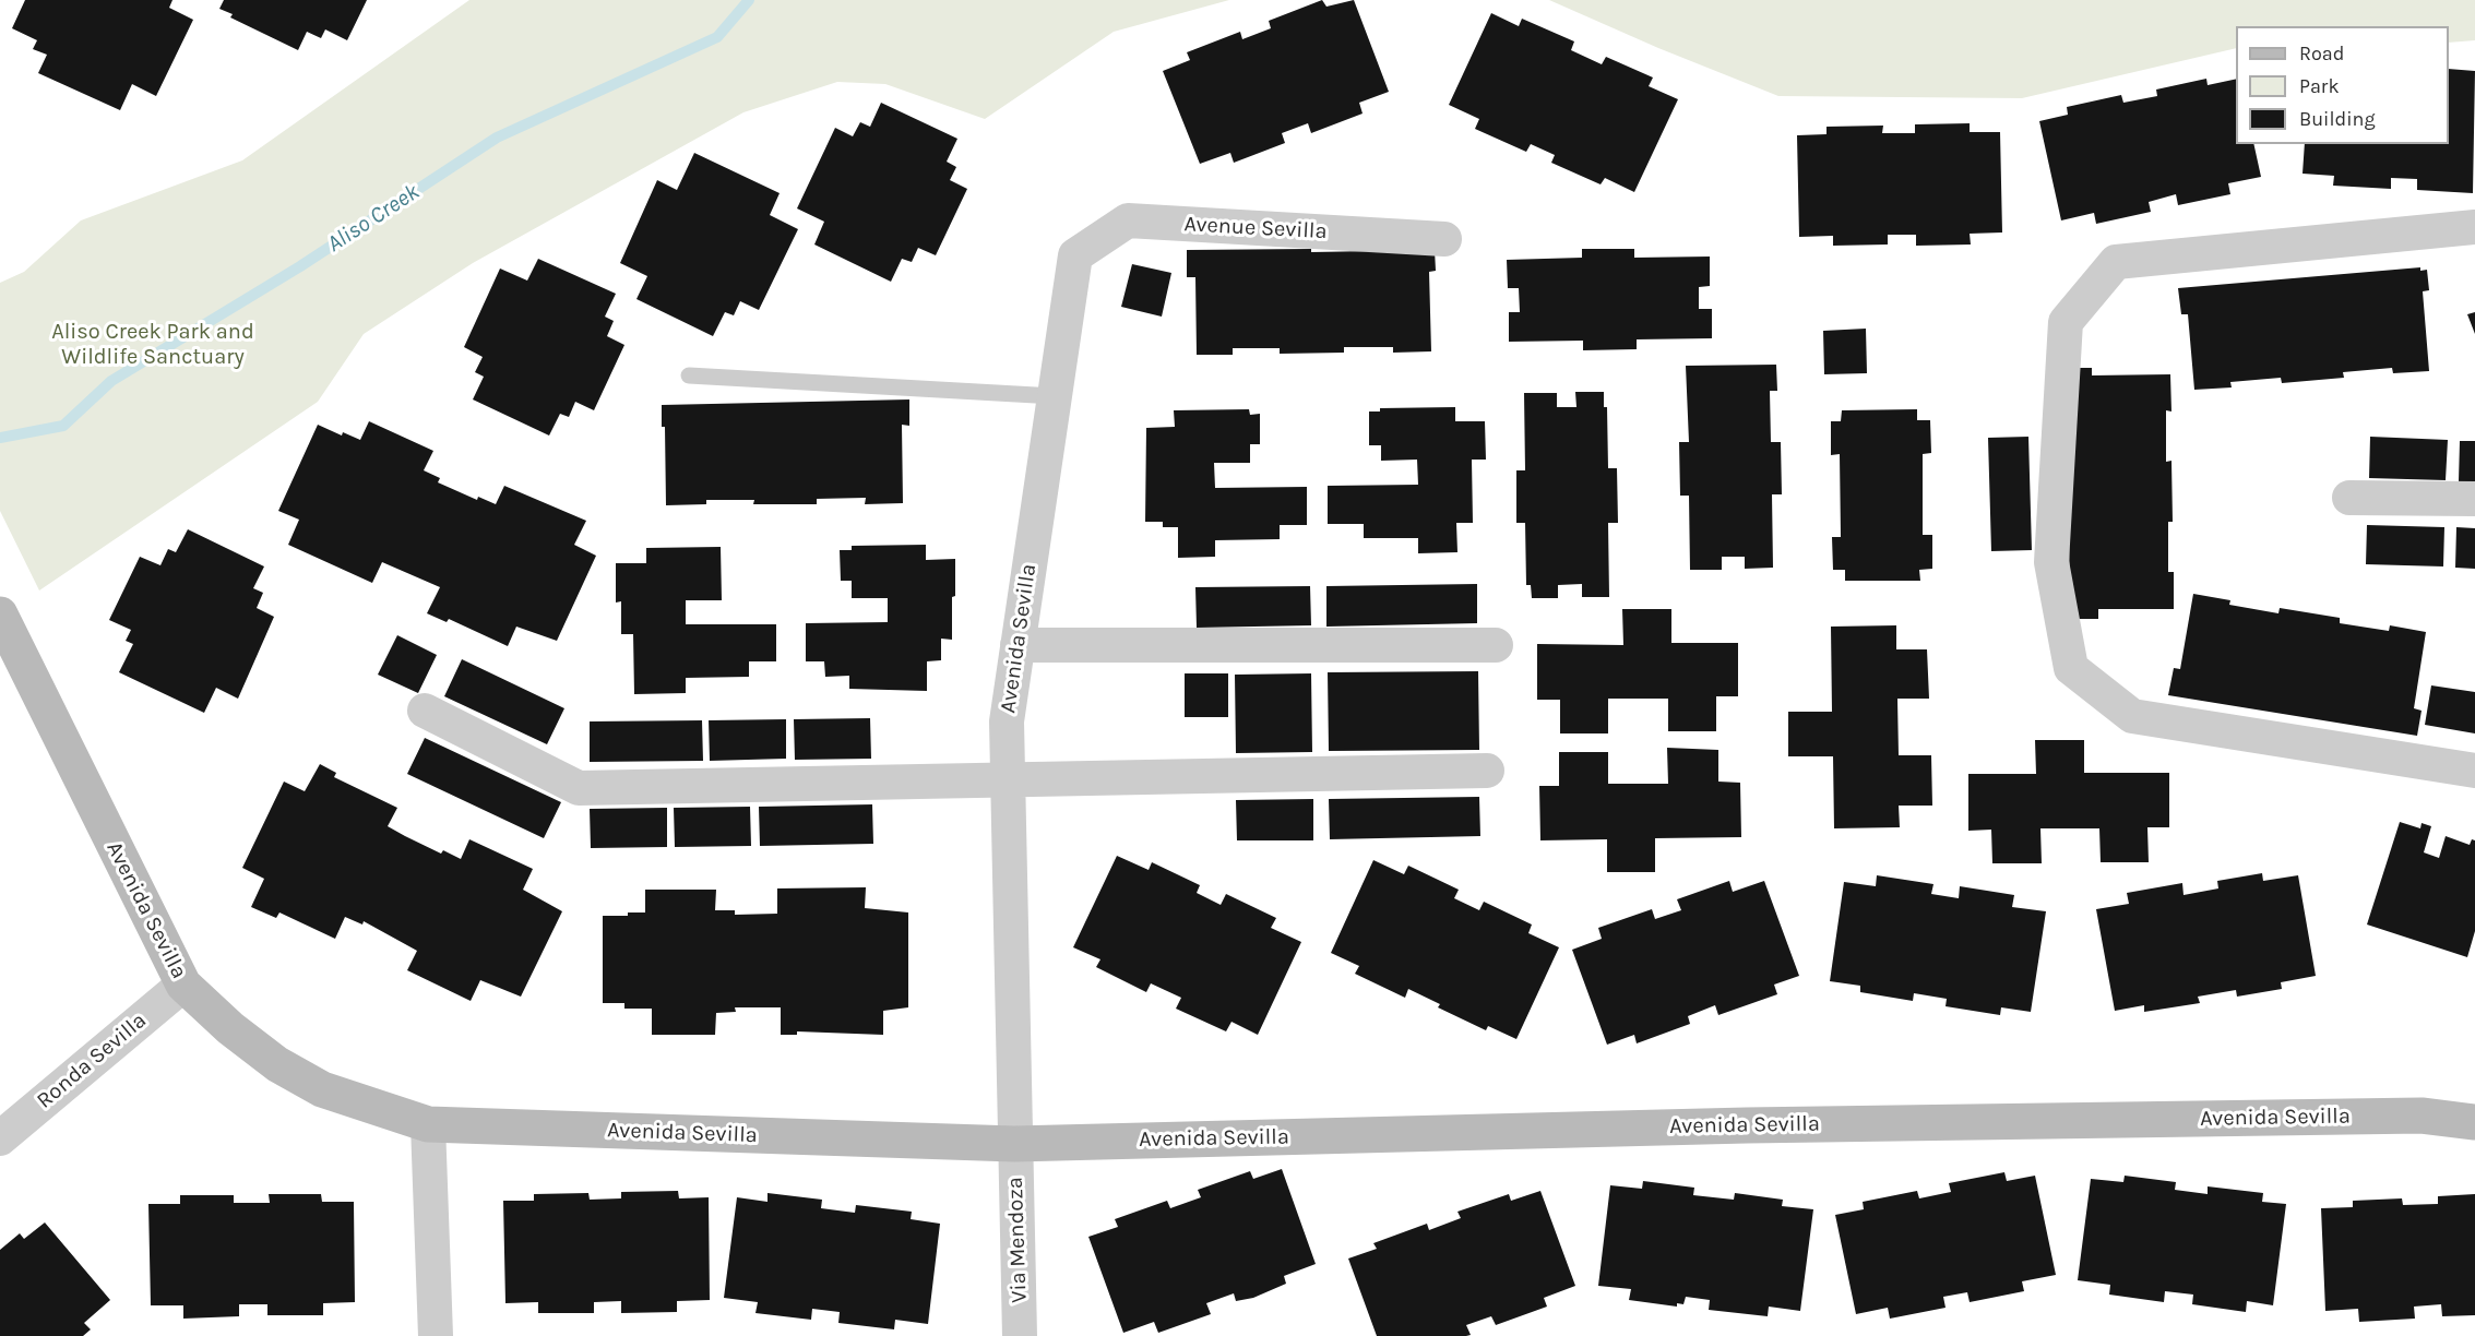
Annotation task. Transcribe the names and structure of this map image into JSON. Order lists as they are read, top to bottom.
{
  "streets": {
    "street": [
      "Avenue Sevilla",
      "Avenida Sevilla",
      "Ronda Sevilla",
      "Via Mendoza"
    ]
  },
  "crossings": [
    ["Avenue Sevilla", "Avenida Sevilla"],
    ["Avenida Sevilla", "Ronda Sevilla"],
    ["Avenida Sevilla", "Via Mendoza"]
  ],
  "water": ["Aliso Creek"],
  "parks": ["Aliso Creek Park and Wildlife Sanctuary"],
  "legend": ["Road", "Park", "Building"]
}
